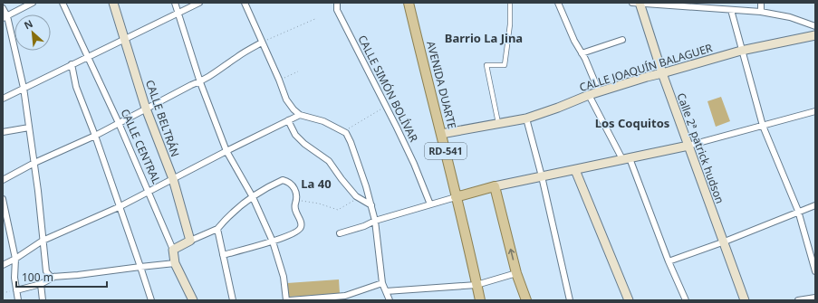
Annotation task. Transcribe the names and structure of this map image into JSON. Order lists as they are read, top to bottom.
{
  "streets": {
    "main road": [
      "CALLE JOAQUÍN BALAGUER",
      "AVENIDA DUARTE",
      "CALLE BELTRÁN",
      "CALLE CENTRAL",
      "Calle 2ª patrick hudson",
      "RD-541"
    ],
    "street": ["CALLE SIMÓN BOLÍVAR"]
  },
  "crossings": [
    ["CALLE JOAQUÍN BALAGUER", "AVENIDA DUARTE"],
    ["CALLE JOAQUÍN BALAGUER", "Calle 2ª patrick hudson"]
  ],
  "districts": ["Barrio La Jina", "Los Coquitos", "La 40"],
  "scale_bar": "100 m",
  "north": "top left"
}
